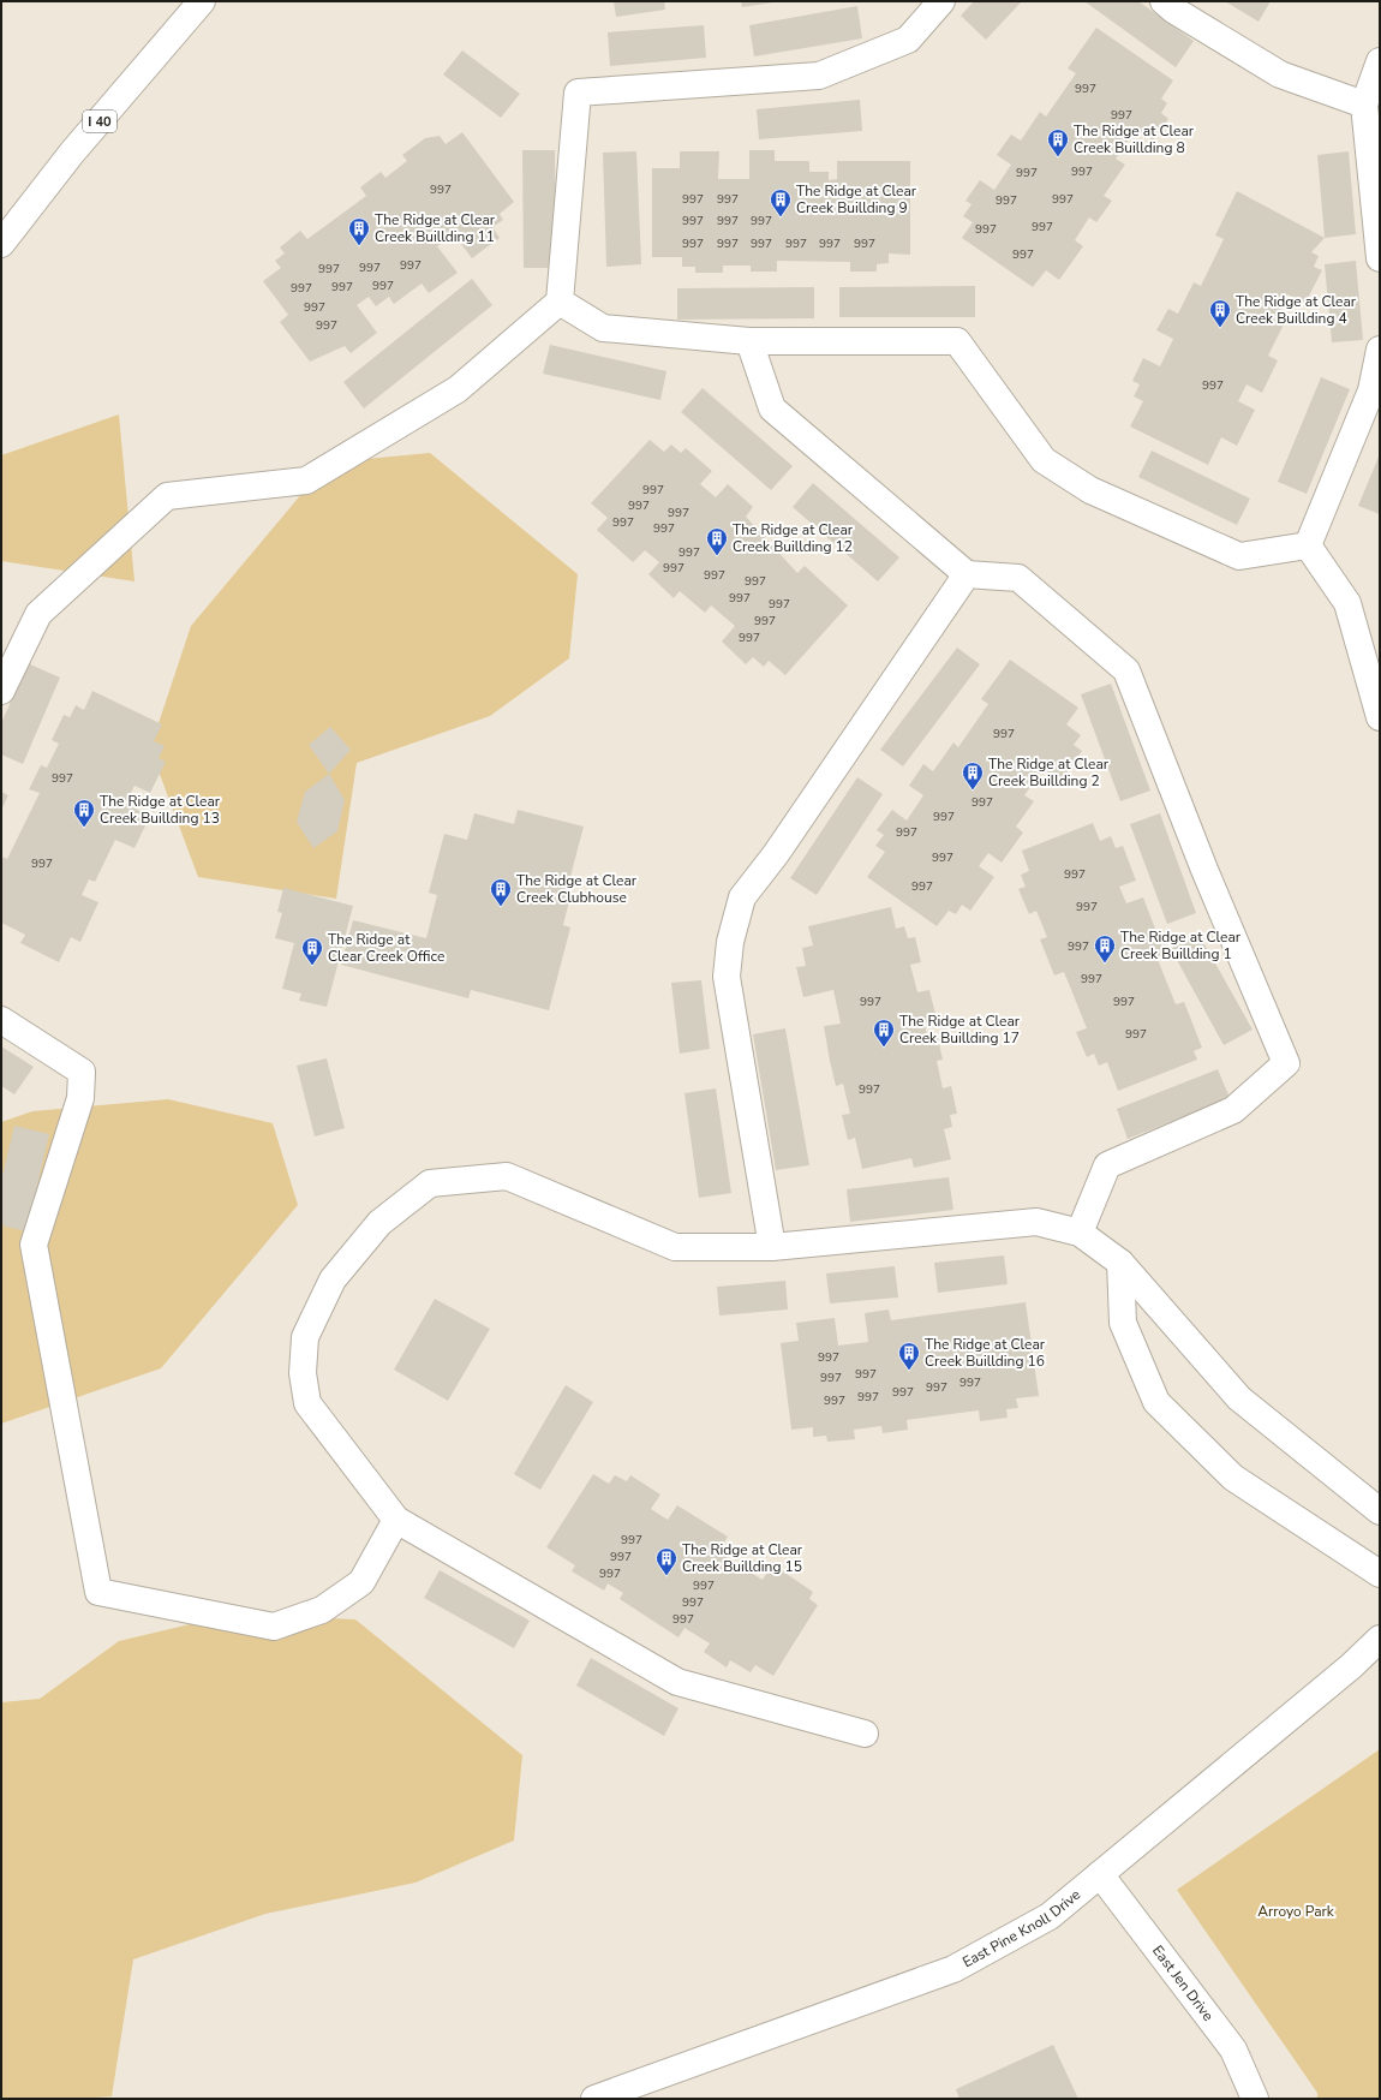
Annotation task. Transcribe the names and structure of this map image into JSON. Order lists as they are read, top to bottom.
{
  "streets": {
    "main road": ["I 40", "East Pine Knoll Drive", "East Jen Drive"]
  },
  "crossings": [
    ["East Pine Knoll Drive", "East Jen Drive"]
  ],
  "parks": ["Arroyo Park"],
  "places": {
    "building": [
      "The Ridge at Clear Creek Buillding 8",
      "The Ridge at Clear Creek Buillding 9",
      "The Ridge at Clear Creek Buillding 11",
      "The Ridge at Clear Creek Buillding 4",
      "The Ridge at Clear Creek Buillding 12",
      "The Ridge at Clear Creek Buillding 2",
      "The Ridge at Clear Creek Buillding 13",
      "The Ridge at Clear Creek Clubhouse",
      "The Ridge at Clear Creek Buillding 1",
      "The Ridge at Clear Creek Office",
      "The Ridge at Clear Creek Buillding 17",
      "The Ridge at Clear Creek Buillding 16",
      "The Ridge at Clear Creek Buillding 15"
    ]
  },
  "house_numbers": [
    "997",
    "997",
    "997",
    "997",
    "997",
    "997",
    "997",
    "997",
    "997",
    "997",
    "997",
    "997",
    "997",
    "997",
    "997",
    "997",
    "997",
    "997",
    "997",
    "997",
    "997",
    "997",
    "997",
    "997",
    "997",
    "997",
    "997",
    "997",
    "997",
    "997",
    "997",
    "997",
    "997",
    "997",
    "997",
    "997",
    "997",
    "997",
    "997",
    "997",
    "997",
    "997",
    "997",
    "997",
    "997",
    "997",
    "997",
    "997",
    "997",
    "997",
    "997",
    "997",
    "997",
    "997",
    "997",
    "997",
    "997",
    "997",
    "997",
    "997",
    "997",
    "997",
    "997",
    "997",
    "997",
    "997",
    "997",
    "997",
    "997",
    "997",
    "997",
    "997",
    "997"
  ]
}
